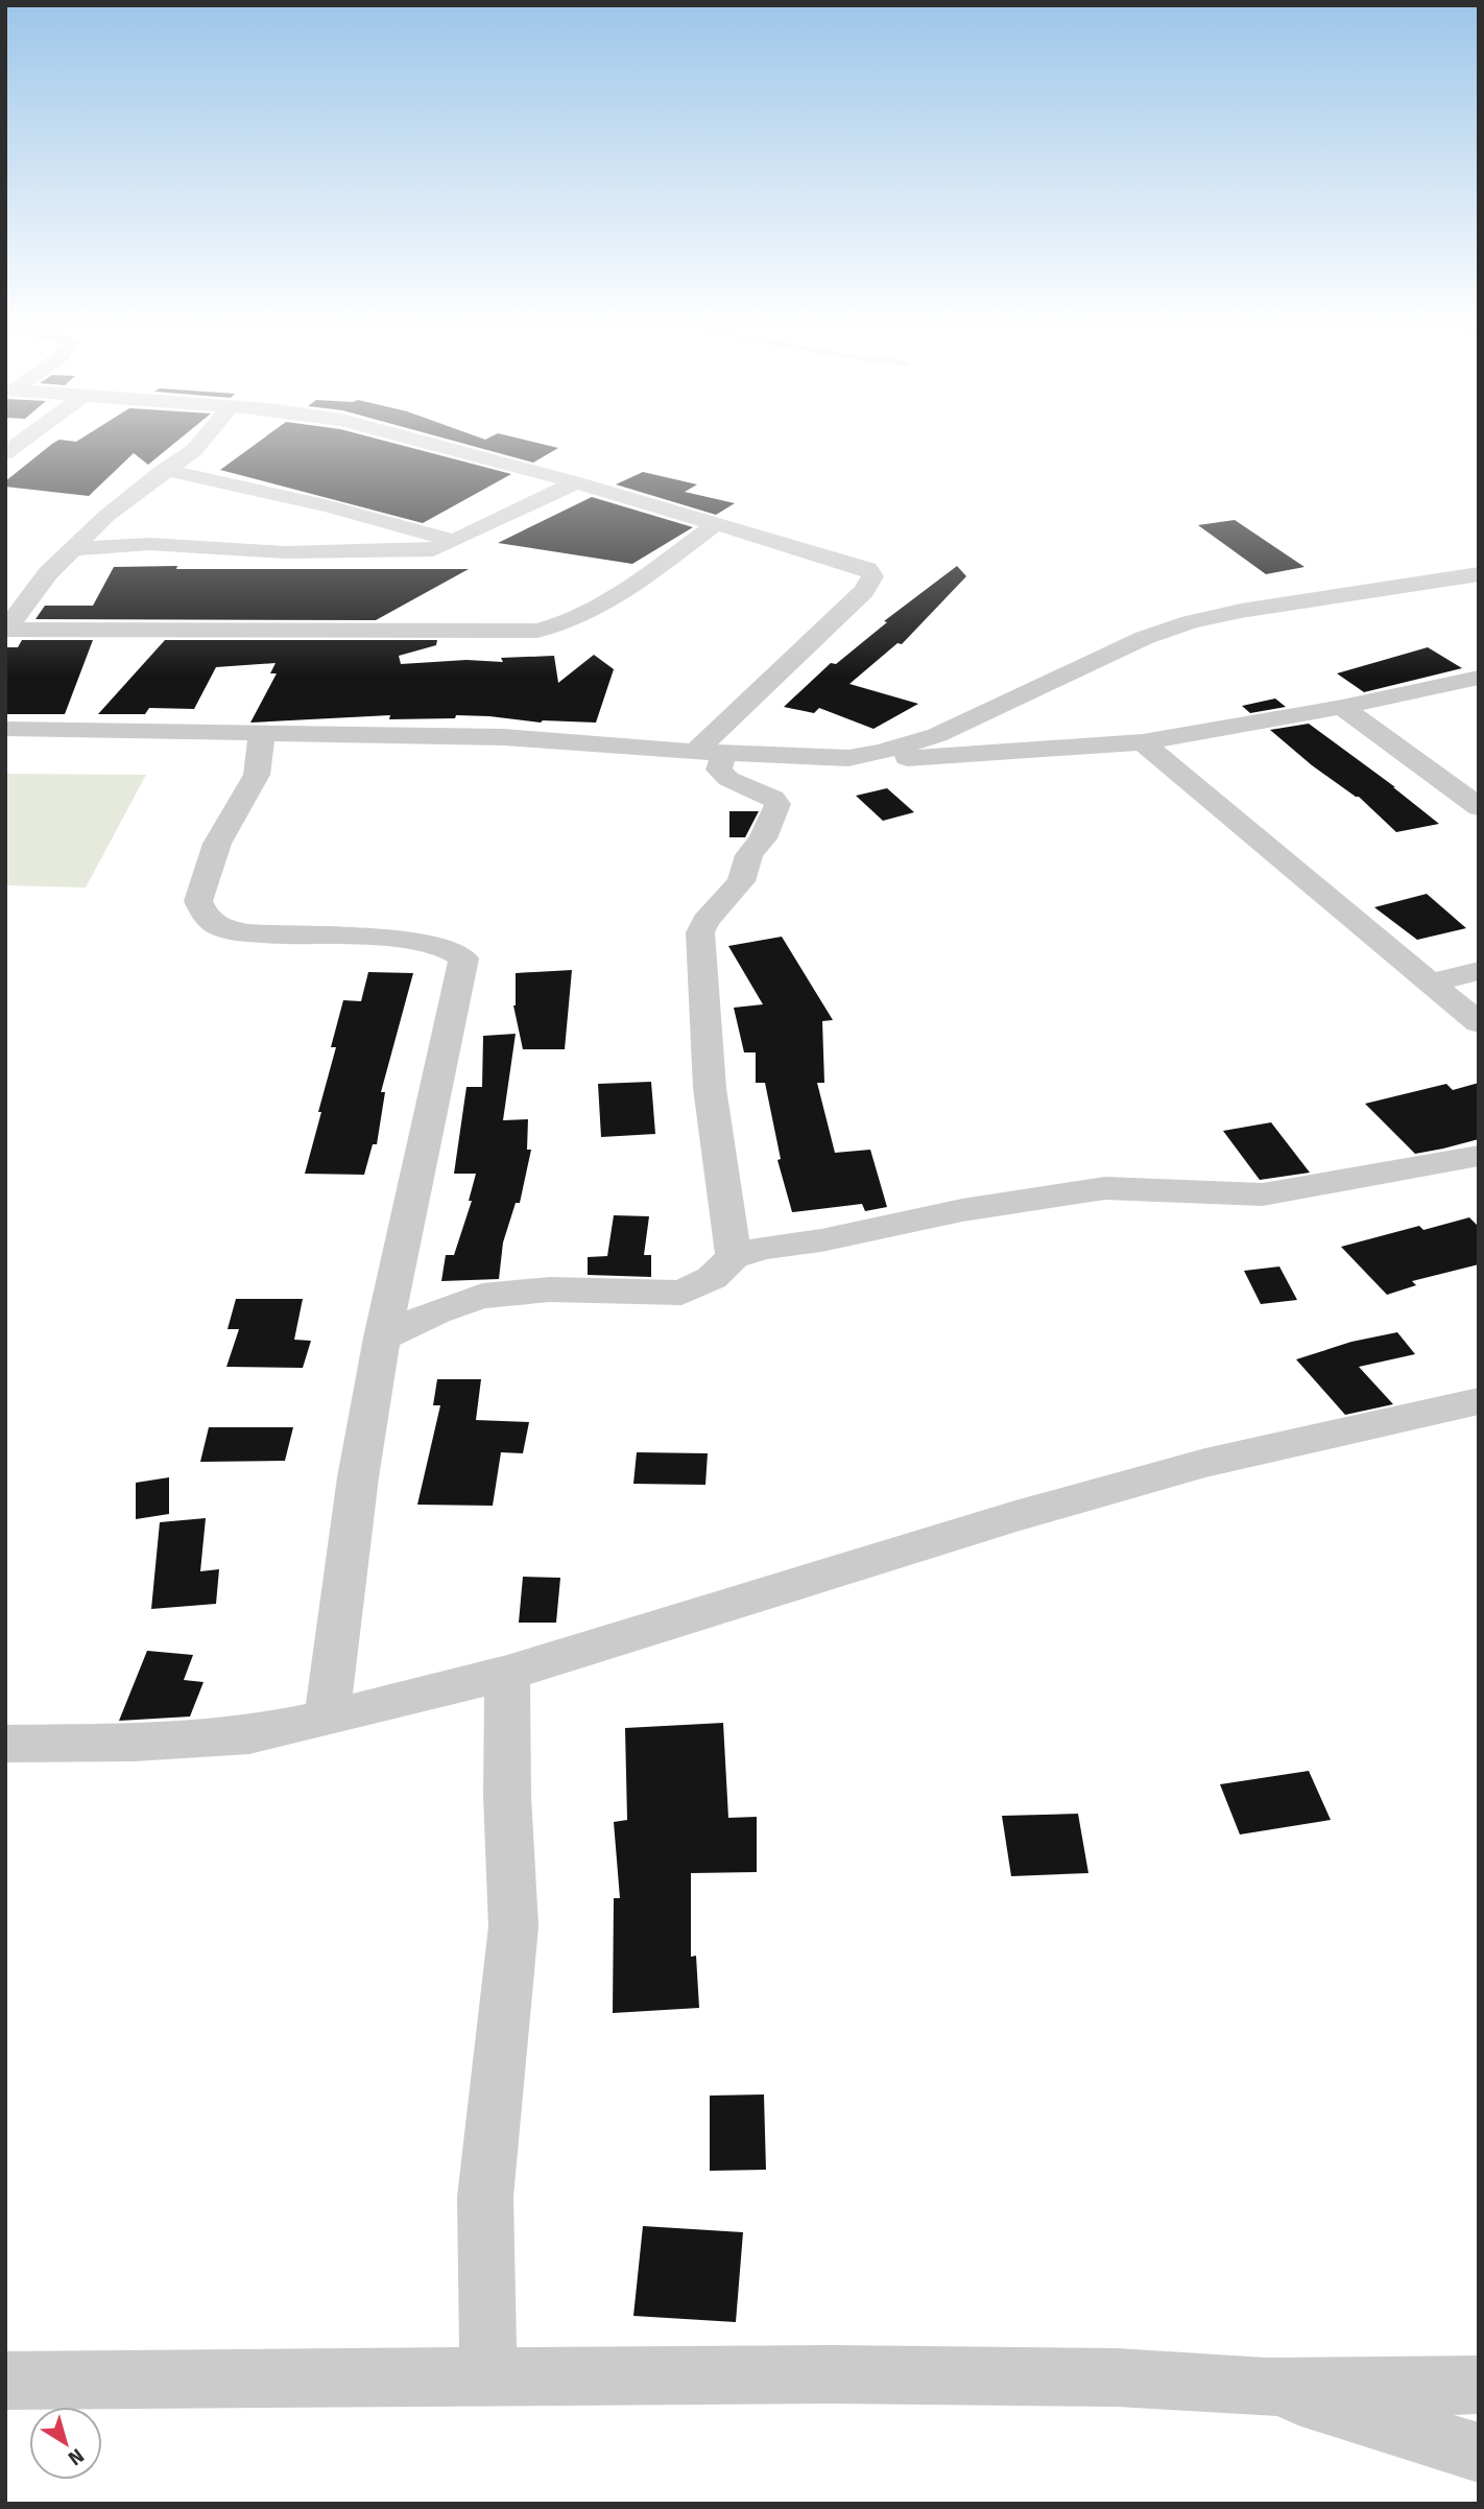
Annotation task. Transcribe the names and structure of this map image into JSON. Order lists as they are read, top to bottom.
{
  "north": "bottom right"
}
